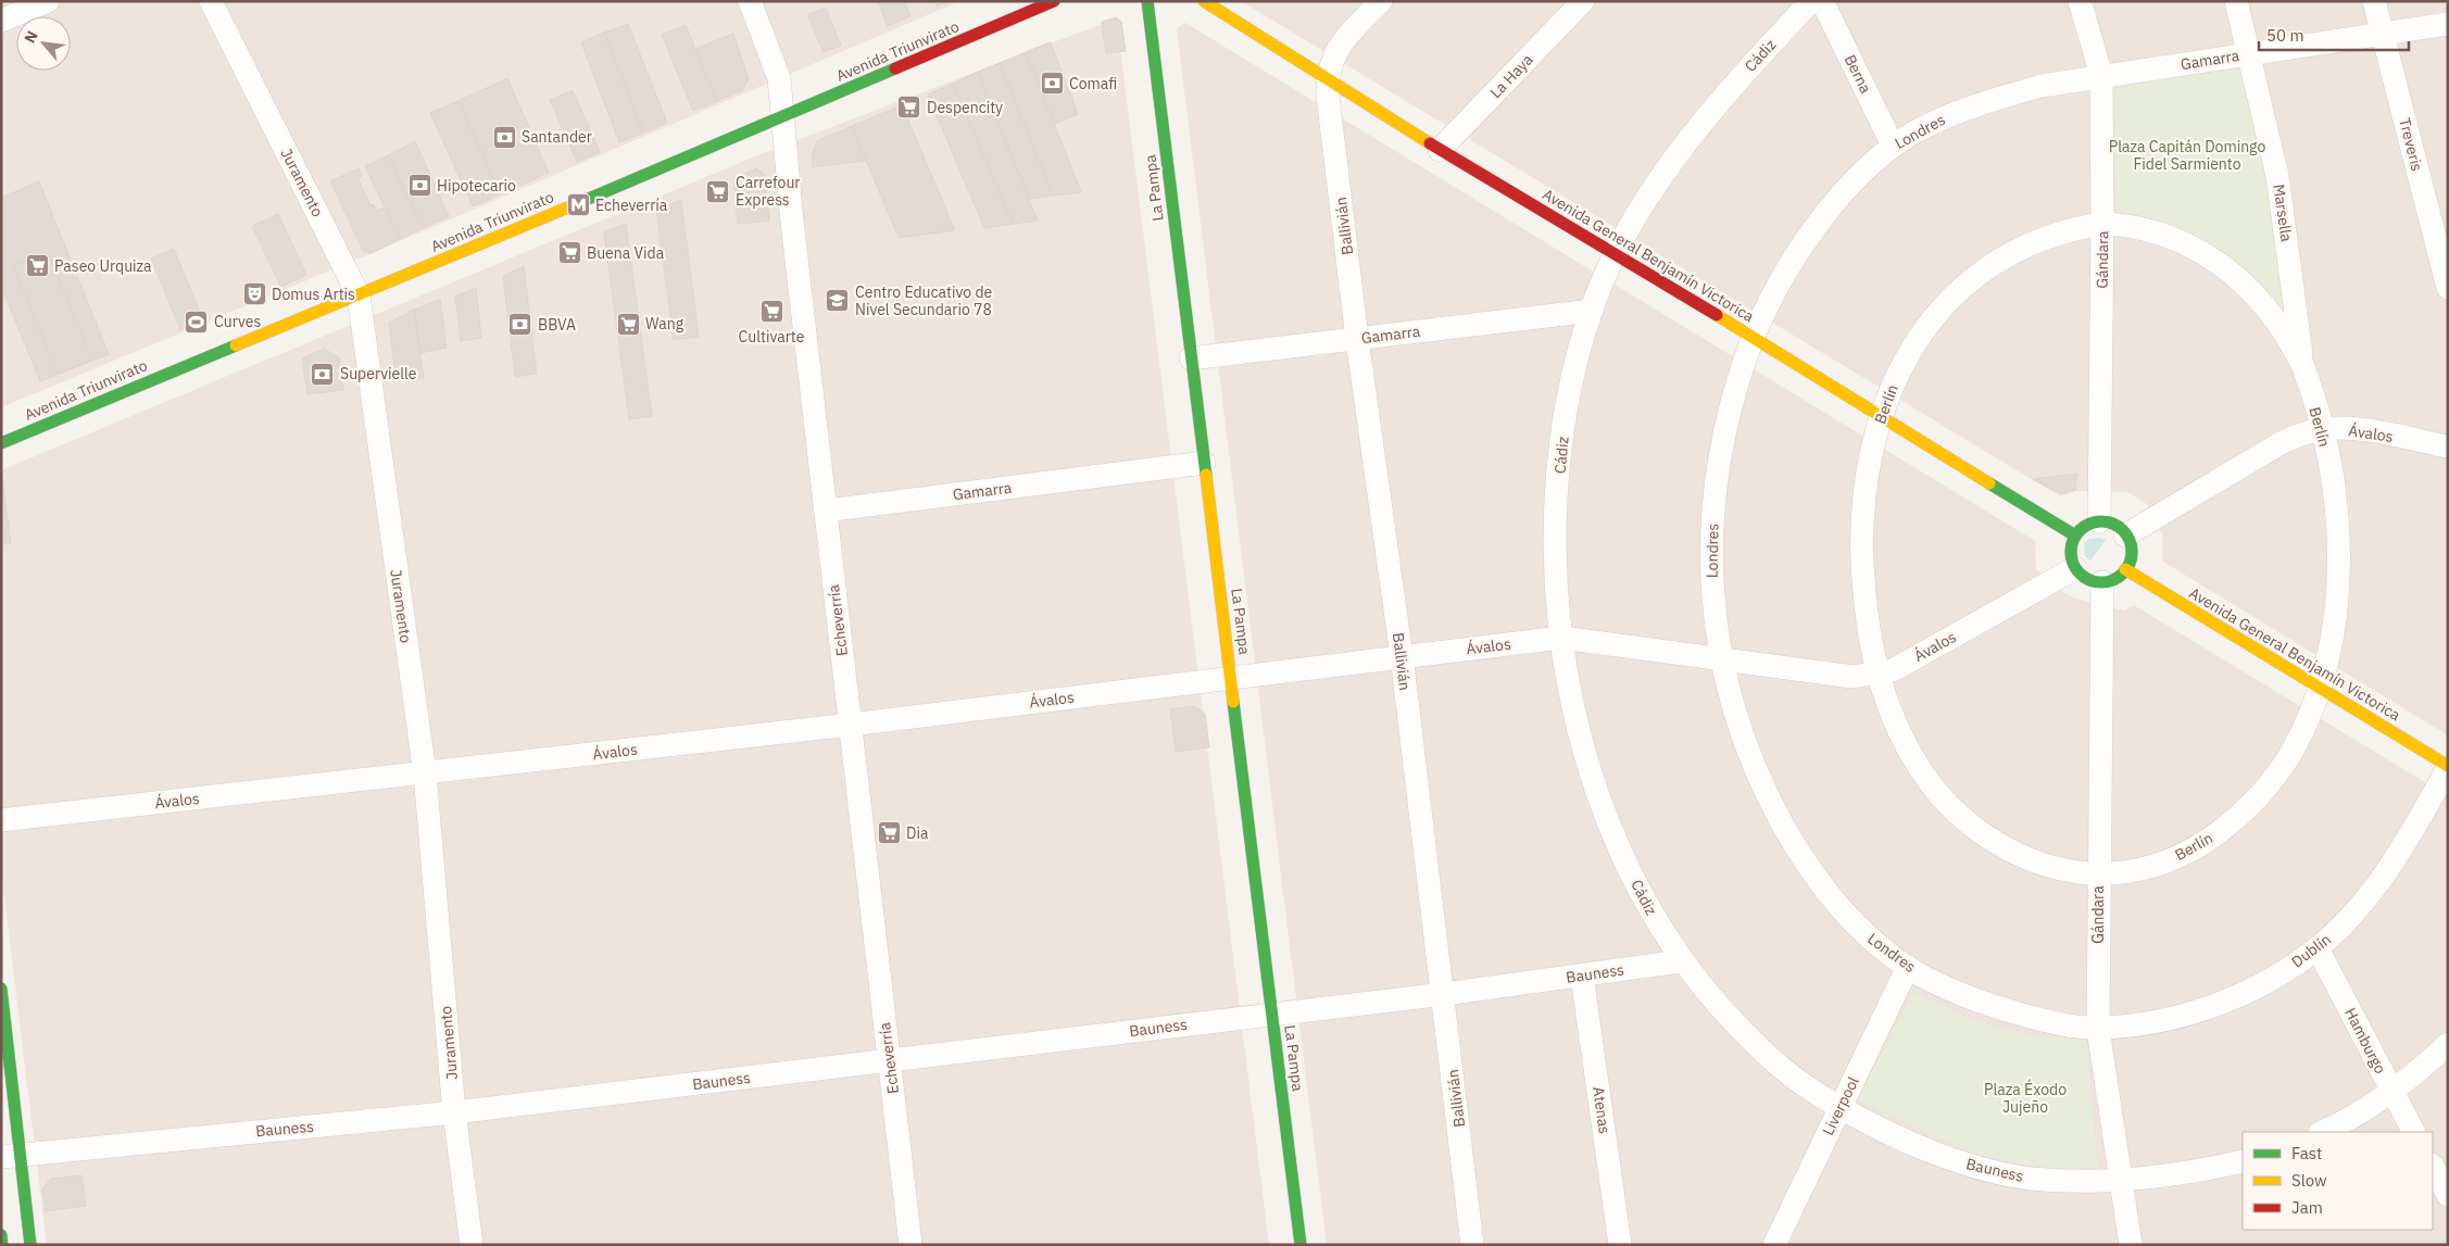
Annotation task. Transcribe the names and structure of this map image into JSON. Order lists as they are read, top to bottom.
{
  "streets": {
    "street": [
      "Avenida Triunvirato",
      "Cádiz",
      "Gamarra",
      "Berna",
      "La Haya",
      "Londres",
      "Treveris",
      "Juramento",
      "La Pampa",
      "Marsella",
      "Ballivián",
      "Avenida General Benjamín Victorica",
      "Gándara",
      "Berlín",
      "Ávalos",
      "Echeverría",
      "Dublín",
      "Bauness",
      "Hamburgo",
      "Liverpool",
      "Atenas"
    ]
  },
  "crossings": [
    ["Avenida Triunvirato", "Juramento"],
    ["Avenida Triunvirato", "Echeverría"],
    ["Cádiz", "Gamarra"],
    ["Cádiz", "Avenida General Benjamín Victorica"],
    ["Cádiz", "Ávalos"],
    ["Cádiz", "Bauness"],
    ["Gamarra", "Londres"],
    ["Gamarra", "Treveris"],
    ["Gamarra", "La Pampa"],
    ["Gamarra", "Marsella"],
    ["Gamarra", "Ballivián"],
    ["Gamarra", "Gándara"],
    ["Gamarra", "Echeverría"],
    ["Berna", "Londres"],
    ["La Haya", "Avenida General Benjamín Victorica"],
    ["Londres", "Avenida General Benjamín Victorica"],
    ["Londres", "Gándara"],
    ["Londres", "Ávalos"],
    ["Londres", "Dublín"],
    ["Londres", "Liverpool"],
    ["Juramento", "Ávalos"],
    ["Juramento", "Bauness"],
    ["La Pampa", "Ávalos"],
    ["La Pampa", "Bauness"],
    ["Marsella", "Berlín"],
    ["Ballivián", "Avenida General Benjamín Victorica"],
    ["Ballivián", "Ávalos"],
    ["Ballivián", "Bauness"],
    ["Avenida General Benjamín Victorica", "Gándara"],
    ["Avenida General Benjamín Victorica", "Berlín"],
    ["Avenida General Benjamín Victorica", "Ávalos"],
    ["Avenida General Benjamín Victorica", "Dublín"],
    ["Gándara", "Berlín"],
    ["Gándara", "Ávalos"],
    ["Gándara", "Dublín"],
    ["Gándara", "Bauness"],
    ["Berlín", "Ávalos"],
    ["Ávalos", "Echeverría"],
    ["Echeverría", "Bauness"],
    ["Dublín", "Hamburgo"],
    ["Bauness", "Liverpool"],
    ["Bauness", "Atenas"]
  ],
  "parks": ["Plaza Capitán Domingo Fidel Sarmiento", "Plaza Éxodo Jujeño"],
  "places": {
    "bank": [
      "Comafi",
      "Santander",
      "Hipotecario",
      "BBVA",
      "Supervielle"
    ],
    "supermarket": [
      "Despencity",
      "Carrefour Express",
      "Buena Vida",
      "Paseo Urquiza",
      "Cultivarte",
      "Wang",
      "Dia"
    ],
    "metro station": ["Echeverría"],
    "theatre": ["Domus Artis"],
    "school or university": ["Centro Educativo de Nivel Secundario 78"],
    "sports": ["Curves"]
  },
  "legend": ["Fast", "Slow", "Jam"],
  "scale_bar": "50 m",
  "north": "top left"
}
